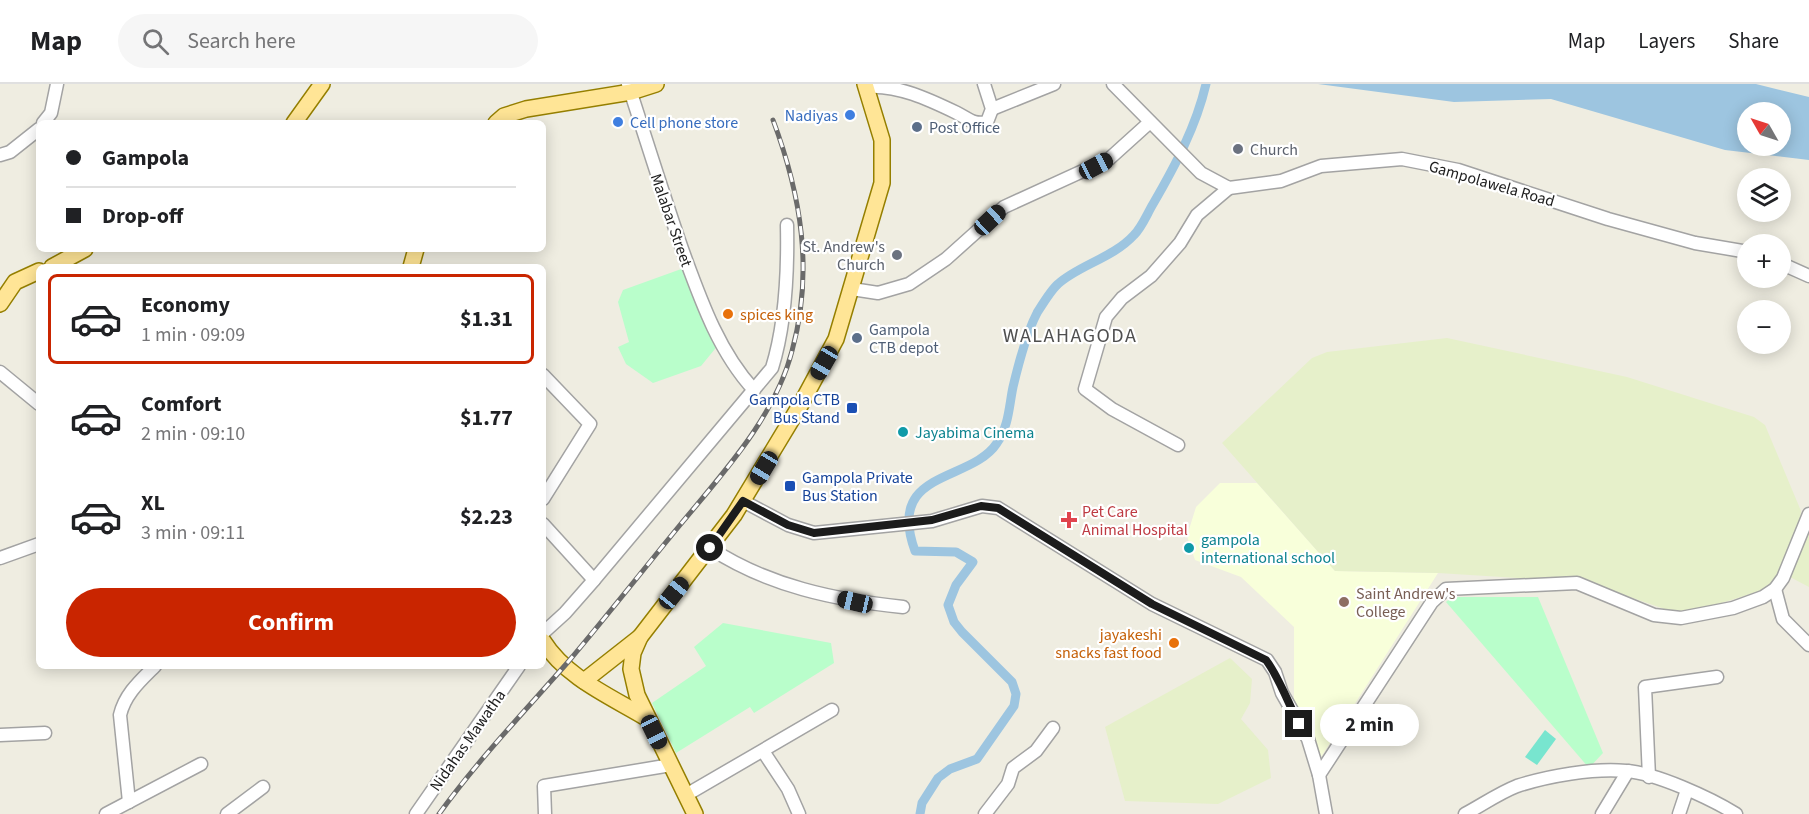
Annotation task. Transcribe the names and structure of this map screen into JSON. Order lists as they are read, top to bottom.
{
  "streets": {
    "street": ["Gampolawela Road", "Malabar Street", "Nidahas Mawatha"]
  },
  "districts": ["WALAHAGODA"],
  "places": {
    "other": [
      "Nadiyas",
      "Cell phone store",
      "Post Office",
      "Church",
      "St. Andrew's Church",
      "spices king",
      "Gampola CTB depot",
      "Jayabima Cinema",
      "gampola international school",
      "Saint Andrew's College",
      "jayakeshi snacks fast food"
    ],
    "transit": ["Gampola CTB Bus Stand", "Gampola Private Bus Station"],
    "health": ["Pet Care Animal Hospital"]
  },
  "north": "top left",
  "page": {
    "header": "Map",
    "search": "Search here",
    "nav": ["Map", "Layers", "Share"],
    "map_buttons": ["+", "−"],
    "banner": ["Gampola", "Drop-off"],
    "list": [
      {
        "name": "Economy",
        "note": "1 min · 09:09",
        "value": "$1.31"
      },
      {
        "name": "Comfort",
        "note": "2 min · 09:10",
        "value": "$1.77"
      },
      {
        "name": "XL",
        "note": "3 min · 09:11",
        "value": "$2.23"
      }
    ],
    "buttons": "Confirm",
    "bubble": "2 min"
  }
}
